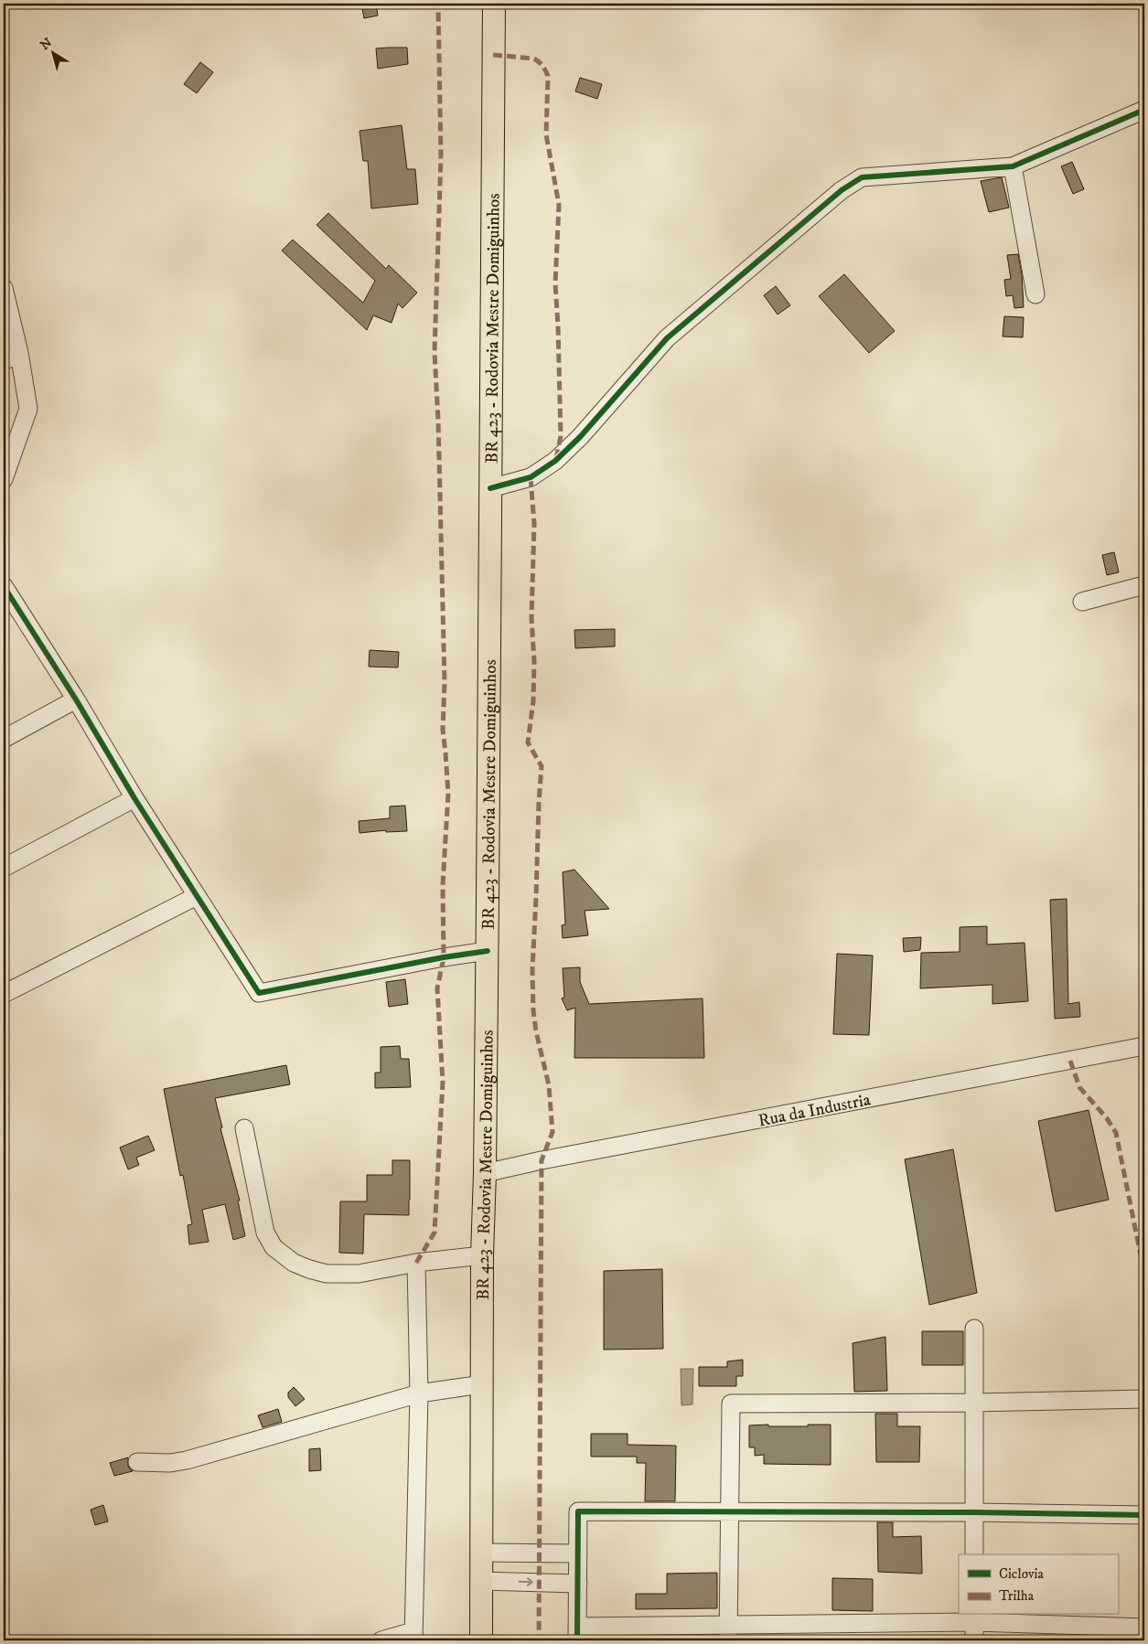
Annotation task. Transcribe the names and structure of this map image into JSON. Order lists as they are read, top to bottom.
{
  "streets": {
    "main road": ["BR 423 - Rodovia Mestre Domiguinhos"],
    "street": ["Rua da Industria"]
  },
  "crossings": [
    ["BR 423 - Rodovia Mestre Domiguinhos", "Rua da Industria"]
  ],
  "legend": ["Ciclovia", "Trilha"],
  "north": "top left"
}
